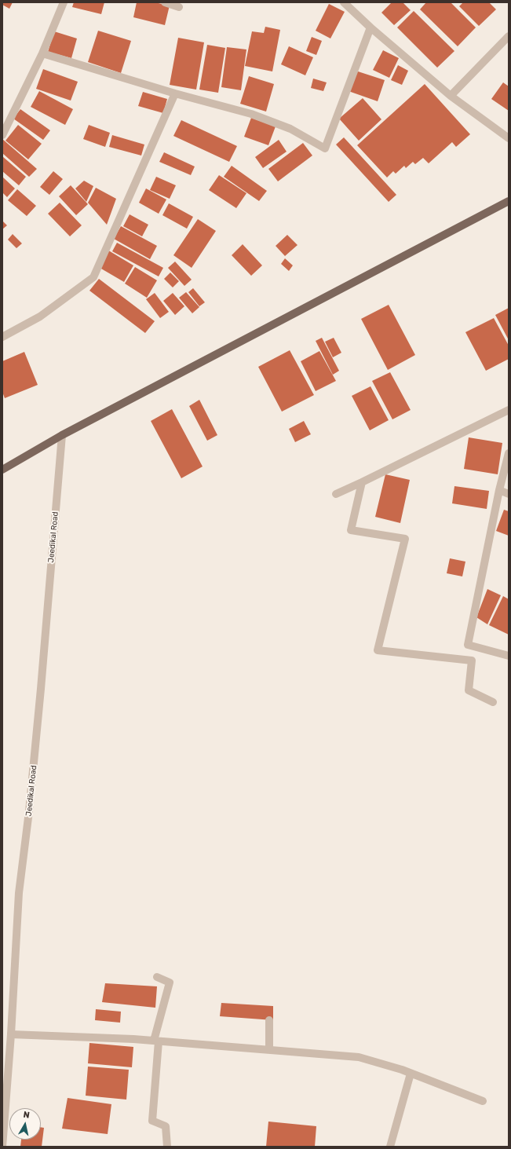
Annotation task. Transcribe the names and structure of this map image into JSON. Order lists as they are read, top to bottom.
{
  "streets": {
    "street": ["Jeedikal Road"]
  },
  "north": "top"
}
